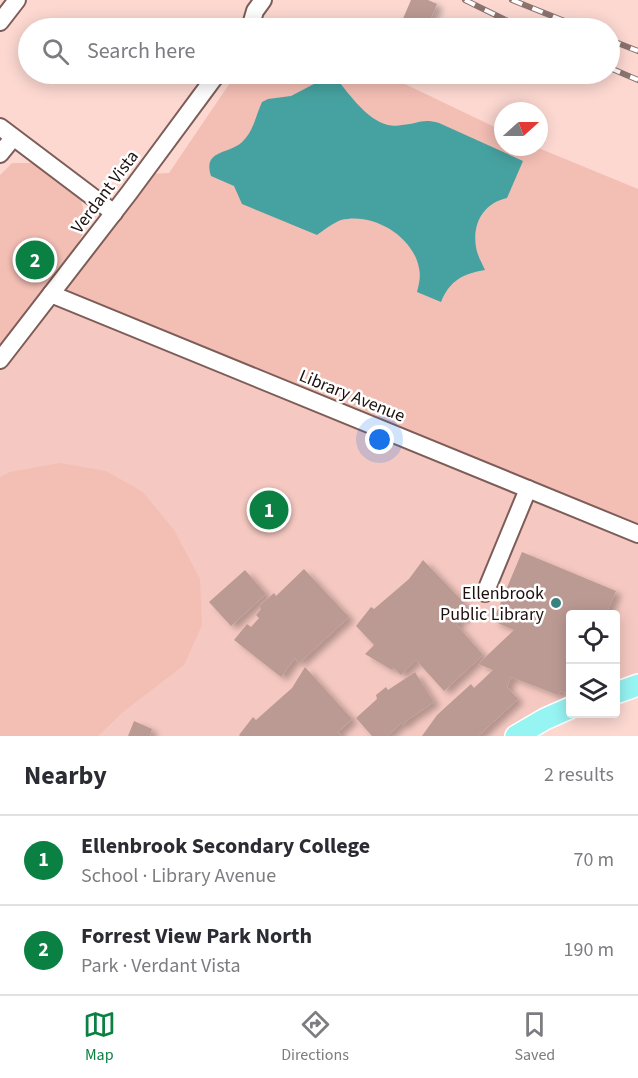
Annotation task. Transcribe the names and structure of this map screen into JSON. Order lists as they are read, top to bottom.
{
  "streets": {
    "street": ["Verdant Vista", "Library Avenue"]
  },
  "crossings": [
    ["Verdant Vista", "Library Avenue"]
  ],
  "places": ["Ellenbrook Public Library"],
  "north": "right",
  "page": {
    "search": "Search here",
    "pins": ["2", "1"],
    "heading": ["Nearby", "2 results"],
    "list": [
      {
        "mark": "1",
        "name": "Ellenbrook Secondary College",
        "note": "School · Library Avenue",
        "value": "70 m"
      },
      {
        "mark": "2",
        "name": "Forrest View Park North",
        "note": "Park · Verdant Vista",
        "value": "190 m"
      }
    ],
    "nav": ["Map", "Directions", "Saved"]
  }
}
